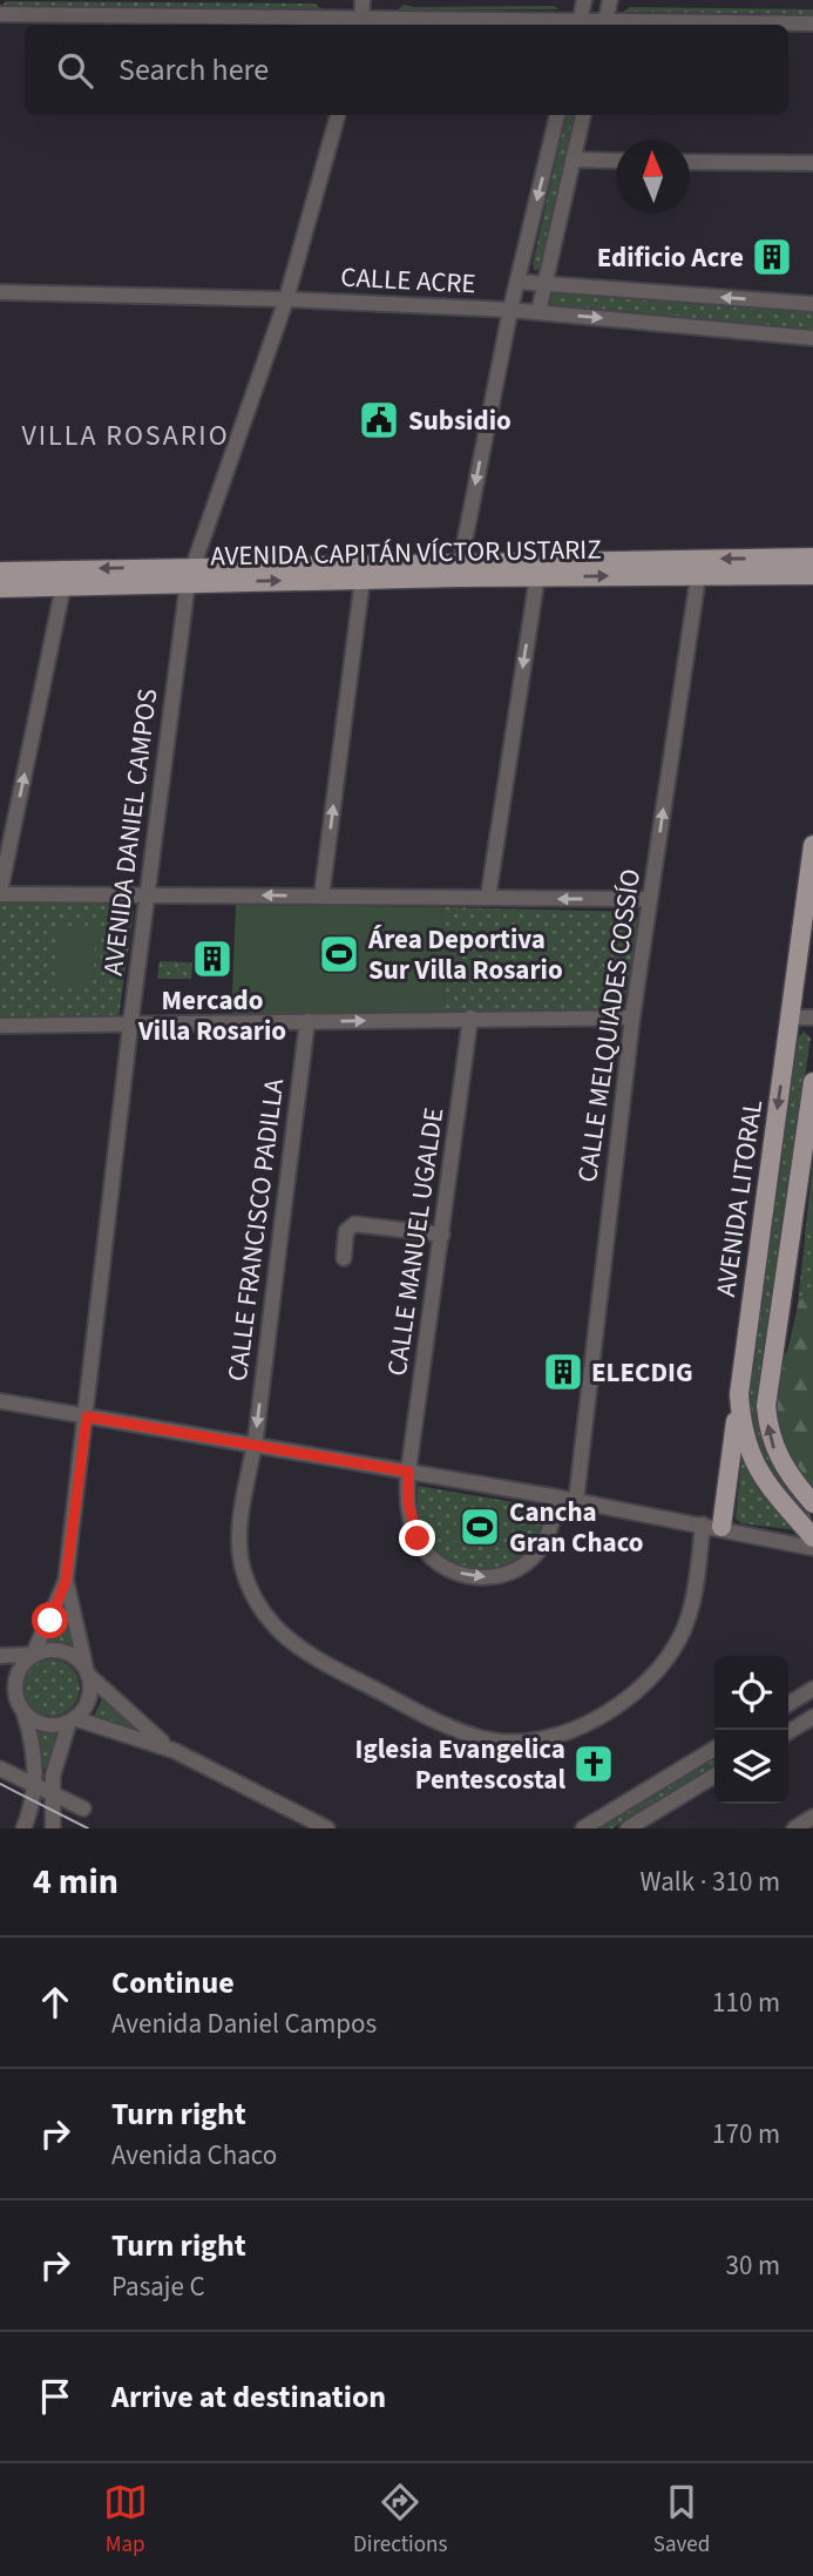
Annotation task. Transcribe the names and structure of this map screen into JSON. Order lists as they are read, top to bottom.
{
  "streets": {
    "main road": ["AVENIDA CAPITÁN VÍCTOR USTARIZ", "AVENIDA LITORAL"],
    "street": [
      "CALLE ACRE",
      "AVENIDA DANIEL CAMPOS",
      "CALLE MELQUIADES COSSÍO",
      "CALLE FRANCISCO PADILLA",
      "CALLE MANUEL UGALDE"
    ]
  },
  "crossings": [
    ["CALLE ACRE", "AVENIDA DANIEL CAMPOS"],
    ["AVENIDA CAPITÁN VÍCTOR USTARIZ", "AVENIDA DANIEL CAMPOS"],
    ["AVENIDA CAPITÁN VÍCTOR USTARIZ", "CALLE MELQUIADES COSSÍO"]
  ],
  "one_way": ["CALLE MELQUIADES COSSÍO", "CALLE FRANCISCO PADILLA"],
  "districts": ["VILLA ROSARIO"],
  "places": {
    "building": ["Edificio Acre", "Mercado Villa Rosario", "ELECDIG"],
    "public building": ["Subsidio"],
    "sports": ["Área Deportiva Sur Villa Rosario", "Cancha Gran Chaco"],
    "church": ["Iglesia Evangelica Pentescostal"]
  },
  "north": "top",
  "page": {
    "search": "Search here",
    "heading": ["4 min", "Walk · 310 m"],
    "list": [
      ["Continue", "Avenida Daniel Campos", "110 m"],
      ["Turn right", "Avenida Chaco", "170 m"],
      ["Turn right", "Pasaje C", "30 m"],
      "Arrive at destination"
    ],
    "nav": ["Map", "Directions", "Saved"]
  }
}
